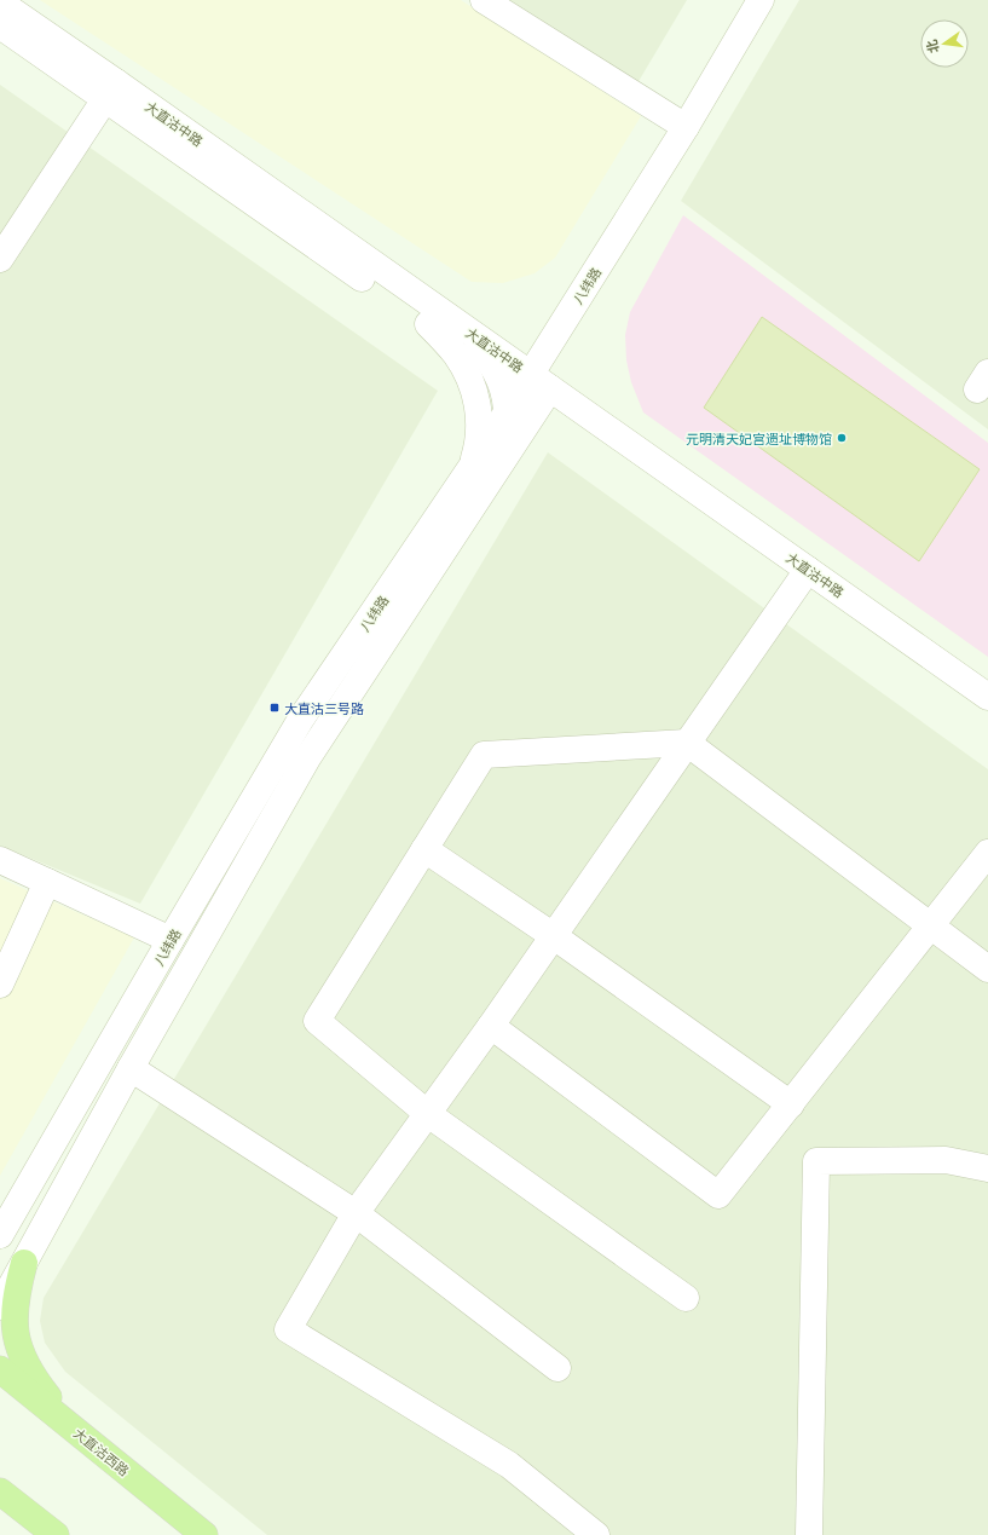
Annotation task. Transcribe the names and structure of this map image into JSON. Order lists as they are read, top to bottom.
{
  "streets": {
    "main road": ["大直沽西路"],
    "street": ["大直沽中路", "八纬路"]
  },
  "crossings": [
    ["大直沽中路", "八纬路"]
  ],
  "places": {
    "other": ["元明清天妃宫遗址博物馆"],
    "transit": ["大直沽三号路"]
  },
  "north": "left"
}
